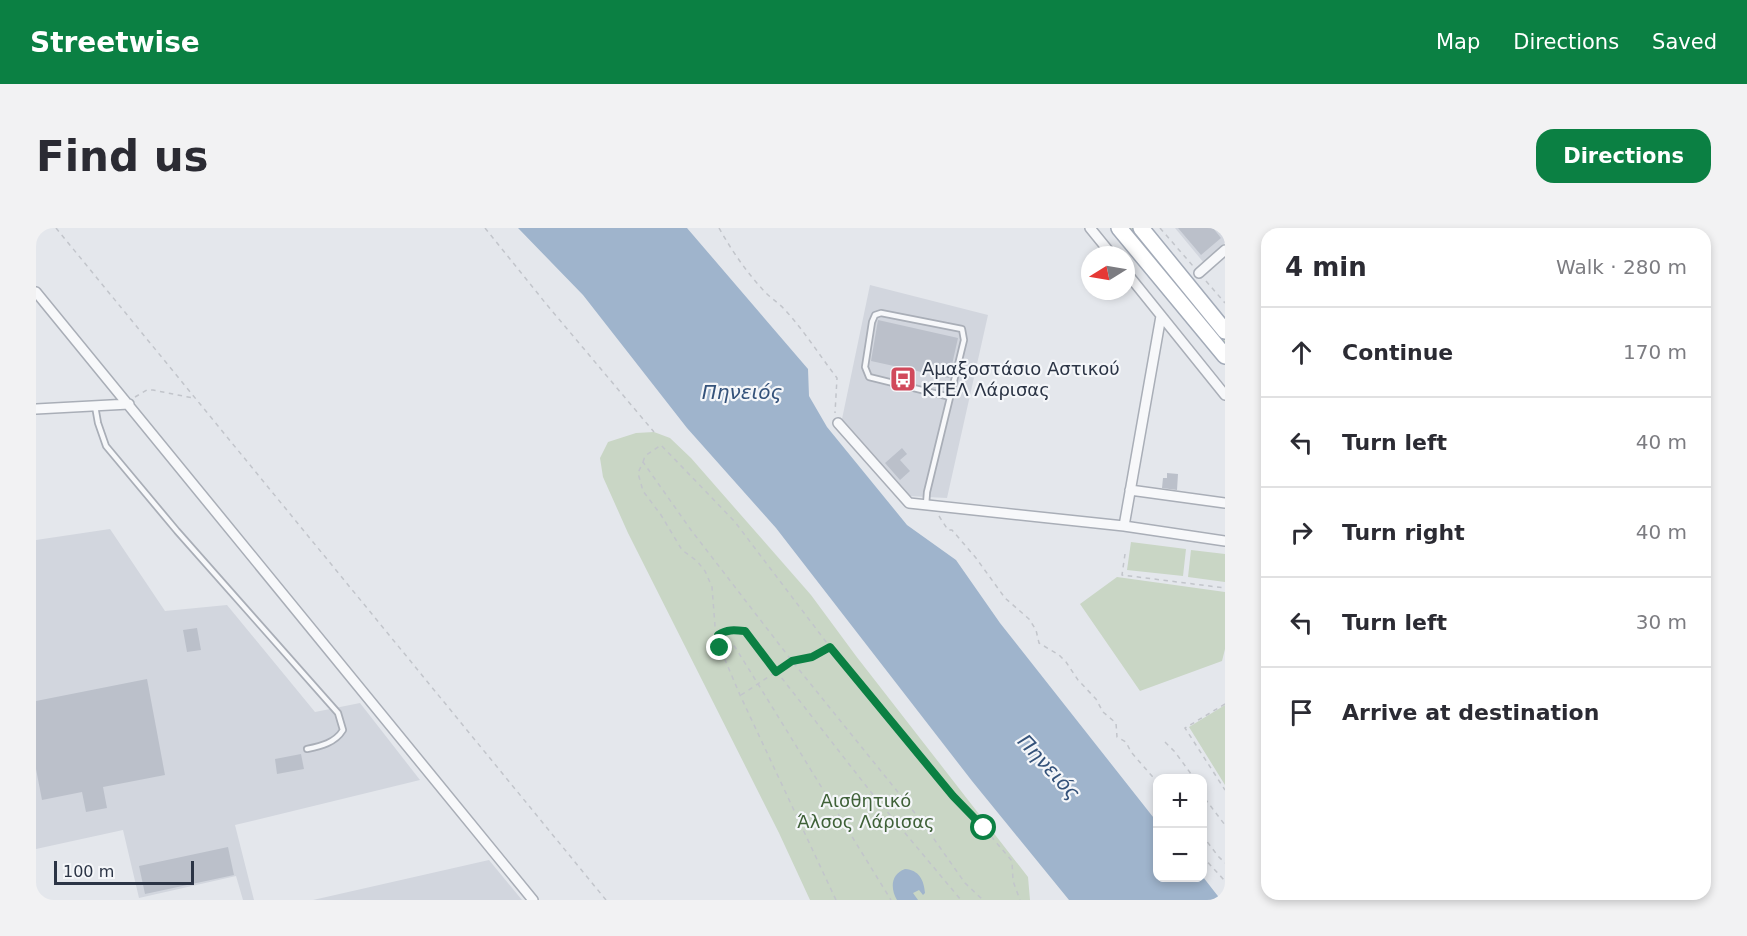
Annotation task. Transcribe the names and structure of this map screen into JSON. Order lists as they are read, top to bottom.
{
  "water": ["Πηνειός"],
  "parks": ["Αισθητικό Άλσος Λάρισας"],
  "places": {
    "bus stop": ["Αμαξοστάσιο Αστικού ΚΤΕΛ Λάρισας"]
  },
  "scale_bar": "100 m",
  "north": "left",
  "page": {
    "header": "Streetwise",
    "nav": ["Map", "Directions", "Saved"],
    "buttons": "Directions",
    "title": "Find us",
    "heading": ["4 min", "Walk · 280 m"],
    "list": [
      ["Continue", "170 m"],
      ["Turn left", "40 m"],
      ["Turn right", "40 m"],
      ["Turn left", "30 m"],
      "Arrive at destination"
    ],
    "map_buttons": ["+", "−"],
    "scale": "100 m"
  }
}
